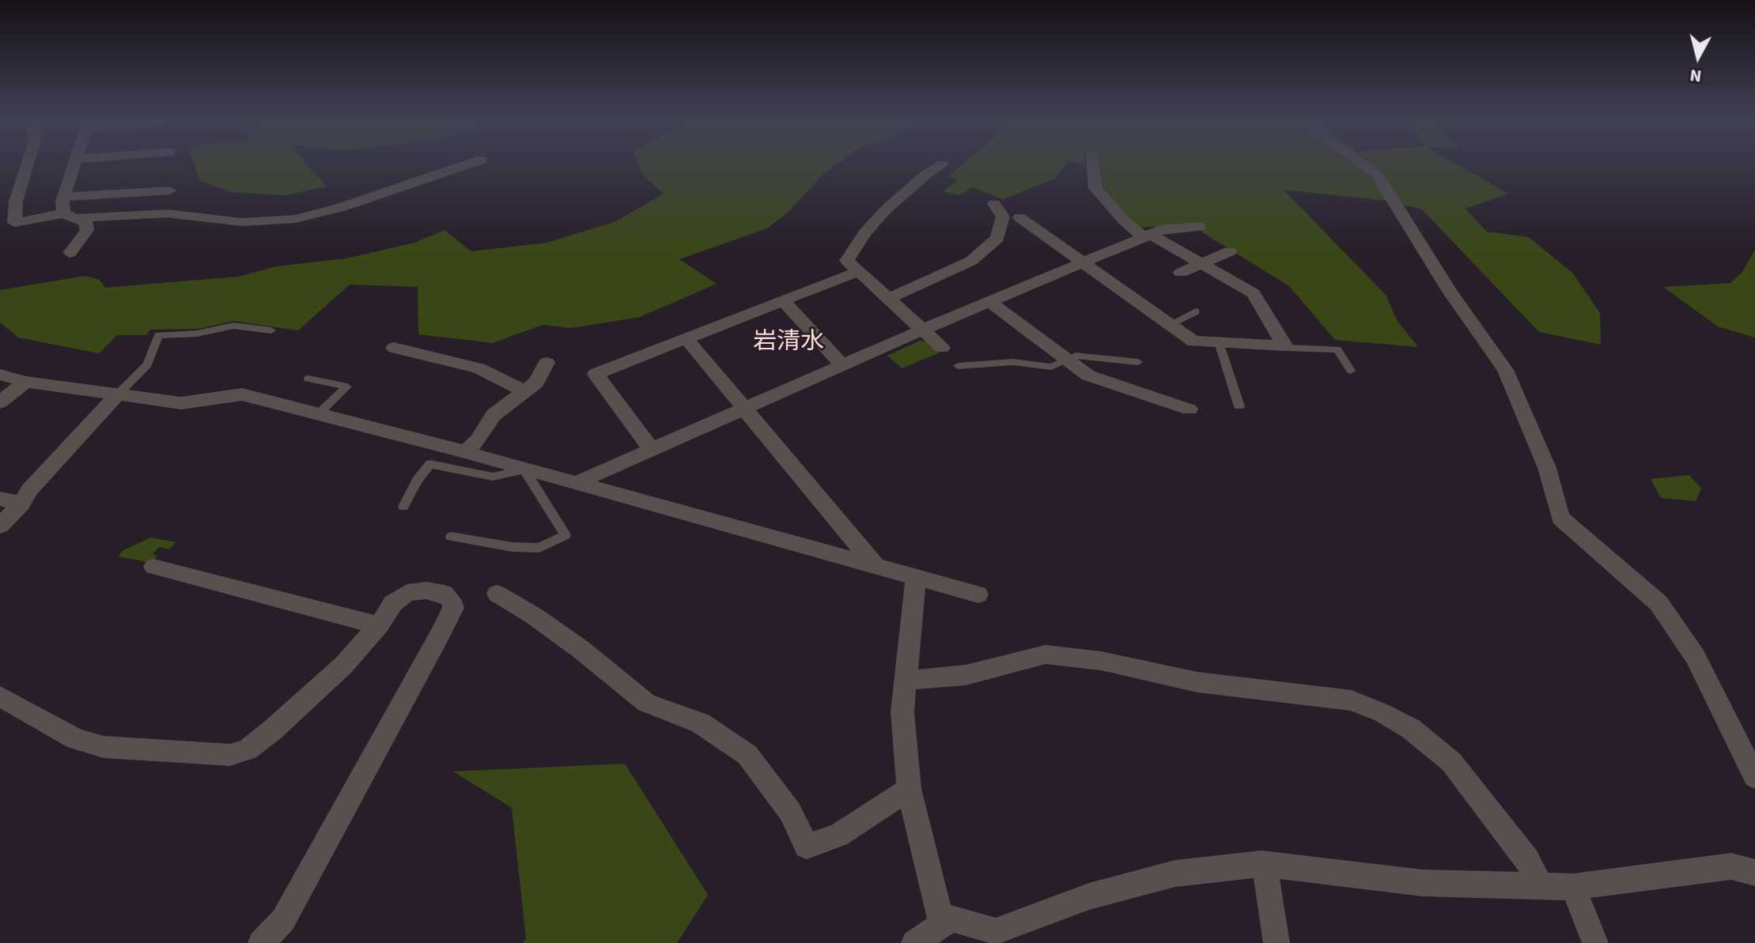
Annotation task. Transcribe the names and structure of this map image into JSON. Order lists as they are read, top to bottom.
{
  "districts": ["岩清水"],
  "north": "bottom"
}
